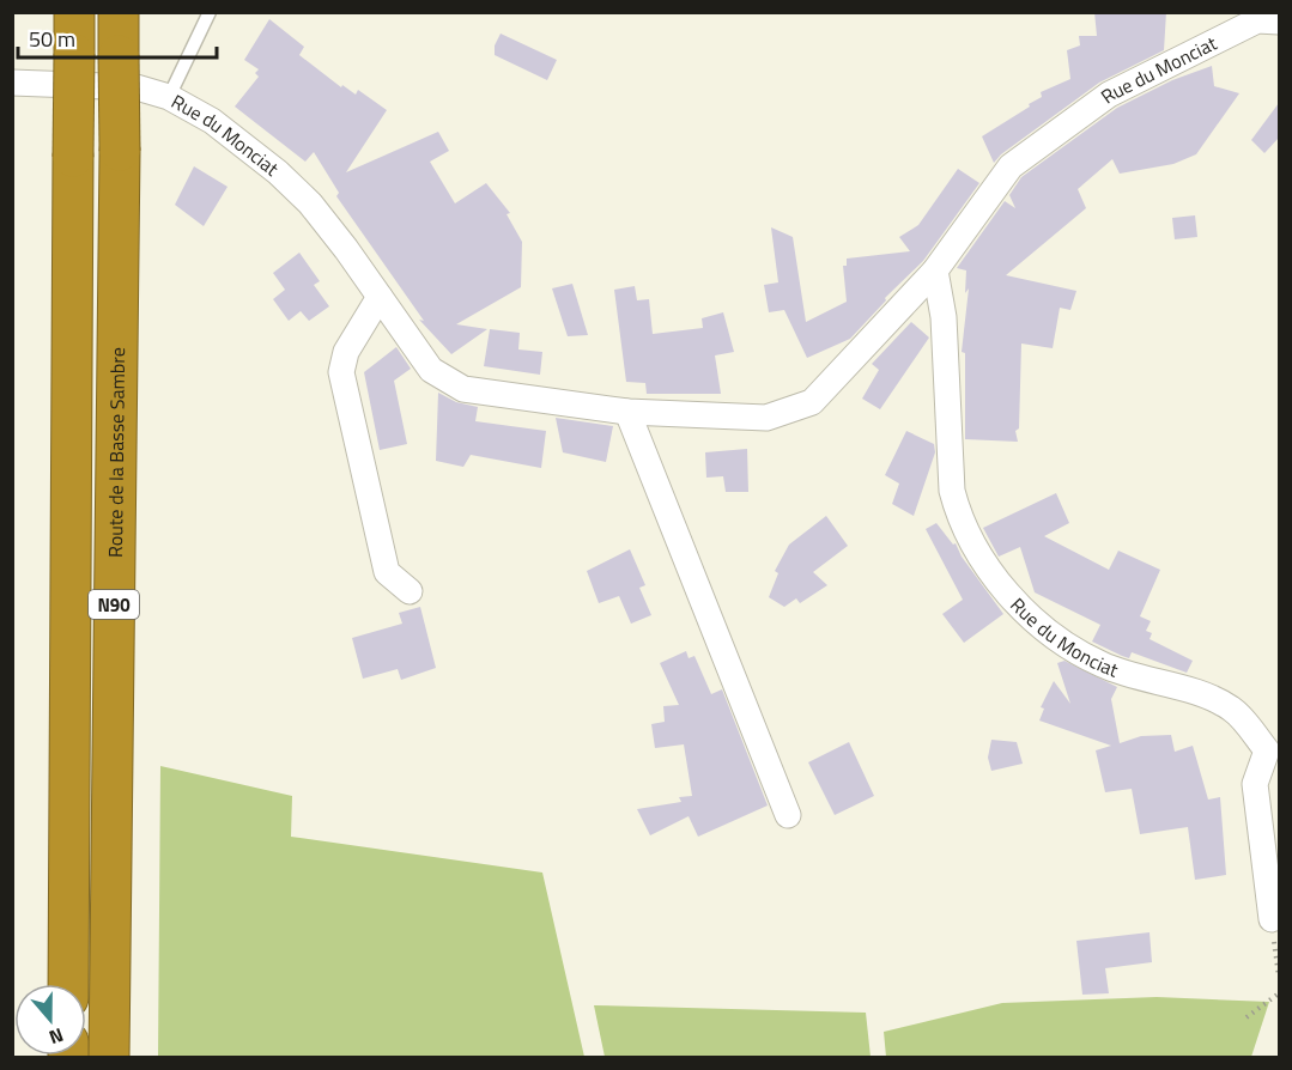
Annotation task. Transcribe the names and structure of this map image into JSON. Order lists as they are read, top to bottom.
{
  "streets": {
    "highway": ["Route de la Basse Sambre", "N90"],
    "street": ["Rue du Monciat"]
  },
  "scale_bar": "50 m",
  "north": "bottom"
}
